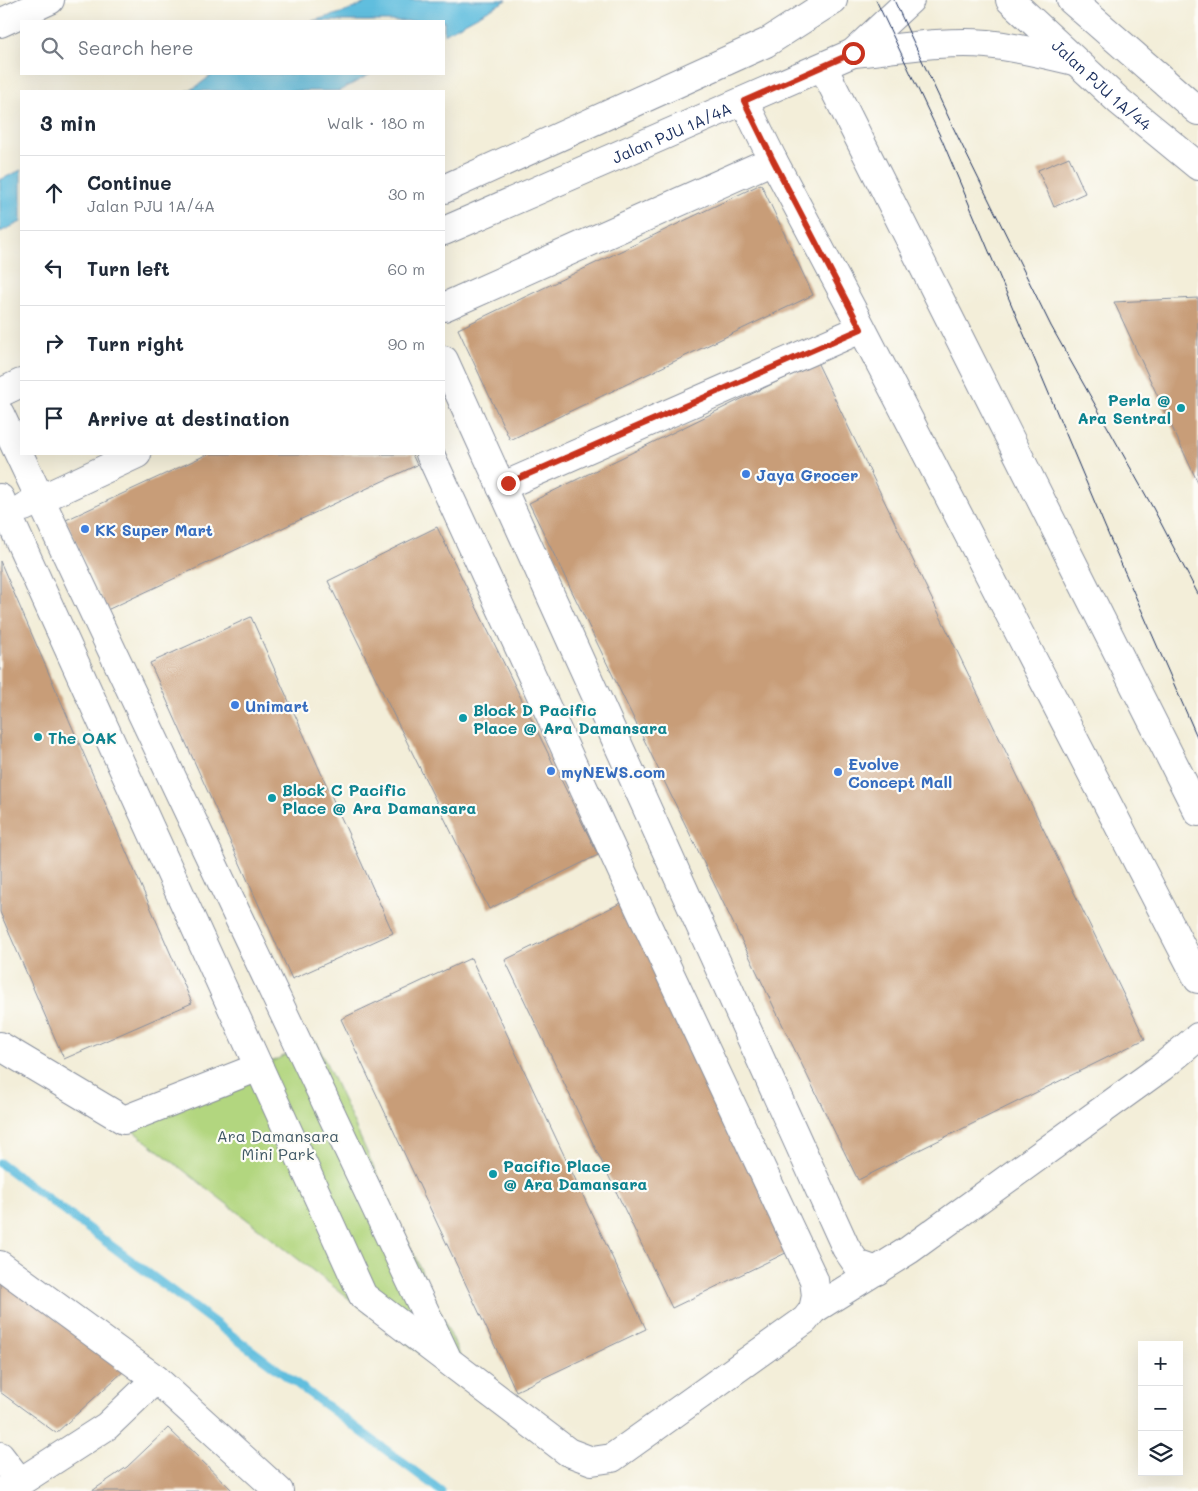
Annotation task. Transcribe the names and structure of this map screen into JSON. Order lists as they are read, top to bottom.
{
  "streets": {
    "street": ["Jalan PJU 1A/44", "Jalan PJU 1A/4A"]
  },
  "parks": ["Ara Damansara Mini Park"],
  "places": [
    "Perla @ Ara Sentral",
    "Jaya Grocer",
    "KK Super Mart",
    "Unimart",
    "Block D Pacific Place @ Ara Damansara",
    "The OAK",
    "myNEWS.com",
    "Evolve Concept Mall",
    "Block C Pacific Place @ Ara Damansara",
    "Pacific Place @ Ara Damansara"
  ],
  "page": {
    "search": "Search here",
    "heading": ["3 min", "Walk · 180 m"],
    "list": [
      ["Continue", "Jalan PJU 1A/4A", "30 m"],
      ["Turn left", "60 m"],
      ["Turn right", "90 m"],
      "Arrive at destination"
    ],
    "map_buttons": ["+", "−"]
  }
}
